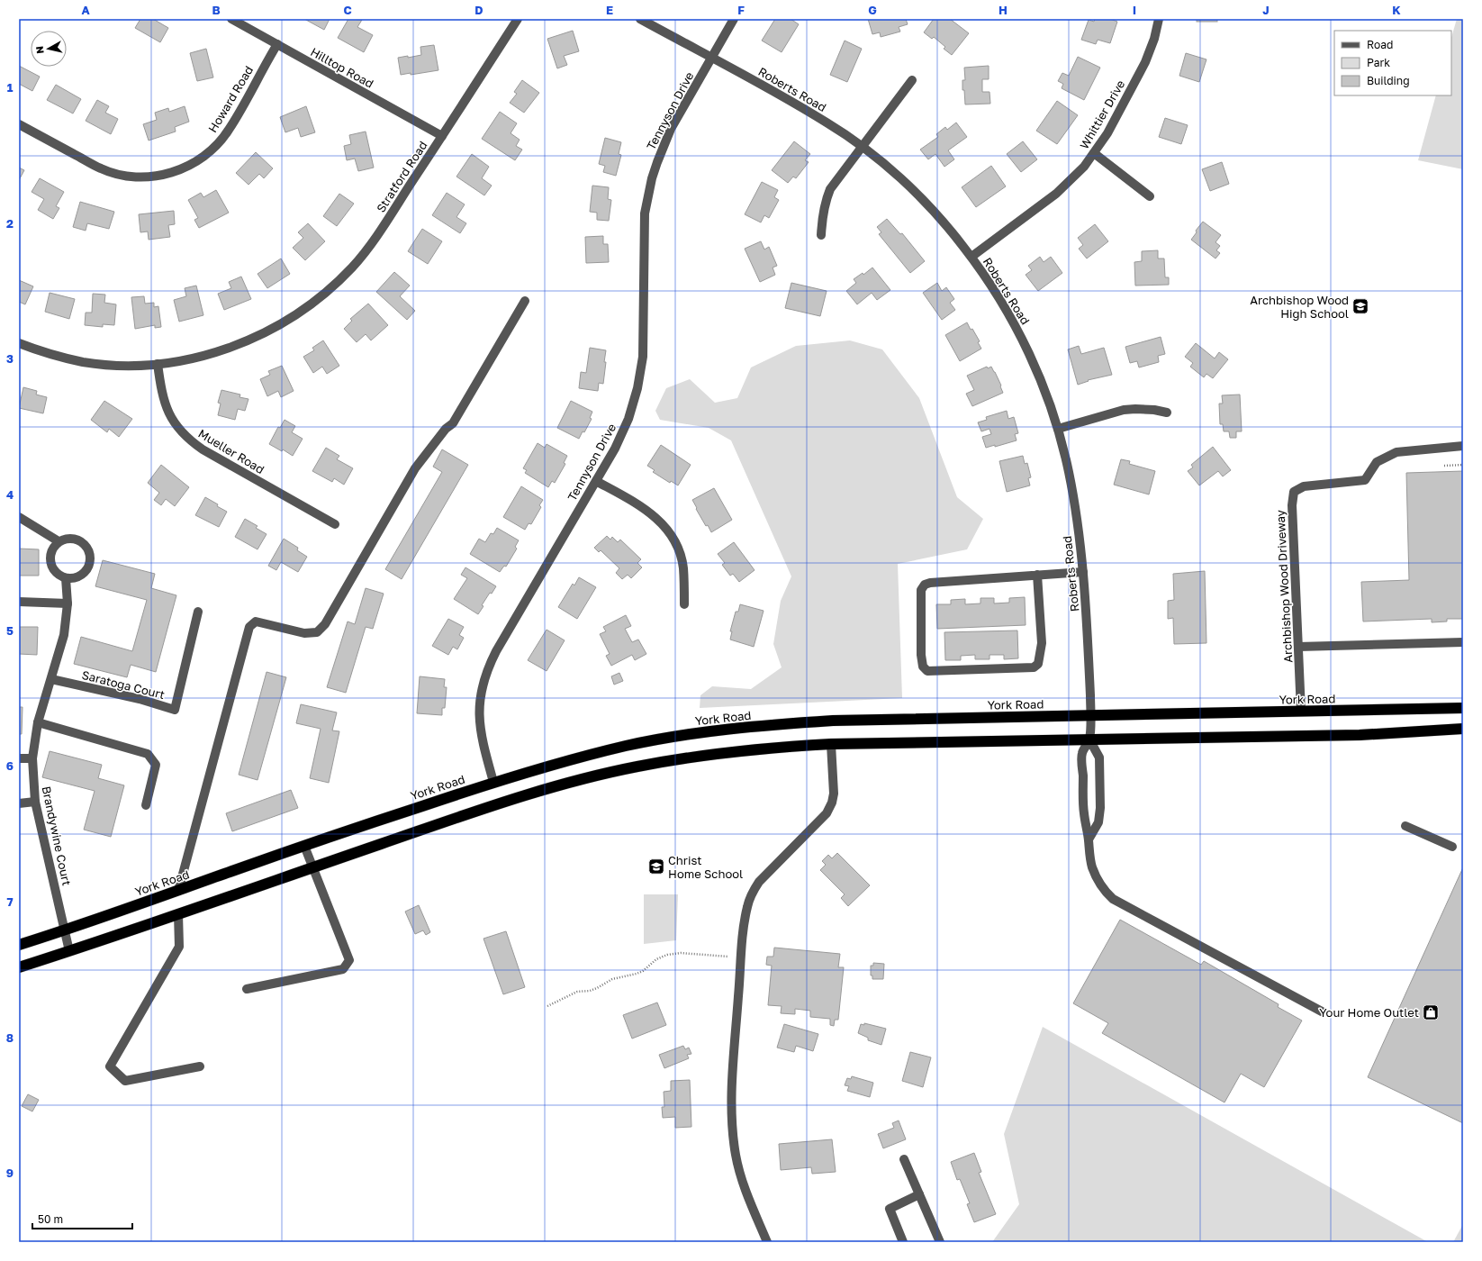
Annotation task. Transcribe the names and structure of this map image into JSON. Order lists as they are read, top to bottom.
{
  "streets": {
    "highway": ["York Road"],
    "street": [
      "Hilltop Road",
      "Roberts Road",
      "Howard Road",
      "Tennyson Drive",
      "Whittier Drive",
      "Stratford Road",
      "Mueller Road",
      "Archbishop Wood Driveway",
      "Saratoga Court",
      "Brandywine Court"
    ]
  },
  "crossings": [
    ["Hilltop Road", "Howard Road"],
    ["Hilltop Road", "Stratford Road"],
    ["Roberts Road", "Tennyson Drive"],
    ["Roberts Road", "Whittier Drive"],
    ["Roberts Road", "York Road"],
    ["Tennyson Drive", "York Road"],
    ["Stratford Road", "Mueller Road"],
    ["Archbishop Wood Driveway", "York Road"],
    ["Saratoga Court", "Brandywine Court"],
    ["York Road", "Brandywine Court"]
  ],
  "places": {
    "school or university": ["Archbishop Wood High School", "Christ Home School"],
    "shop": ["Your Home Outlet"]
  },
  "legend": ["Road", "Park", "Building"],
  "scale_bar": "50 m",
  "north": "left",
  "grid": {
    "columns": [
      "A",
      "B",
      "C",
      "D",
      "E",
      "F",
      "G",
      "H",
      "I",
      "J",
      "K"
    ],
    "rows": [
      "1",
      "2",
      "3",
      "4",
      "5",
      "6",
      "7",
      "8",
      "9"
    ]
  }
}
